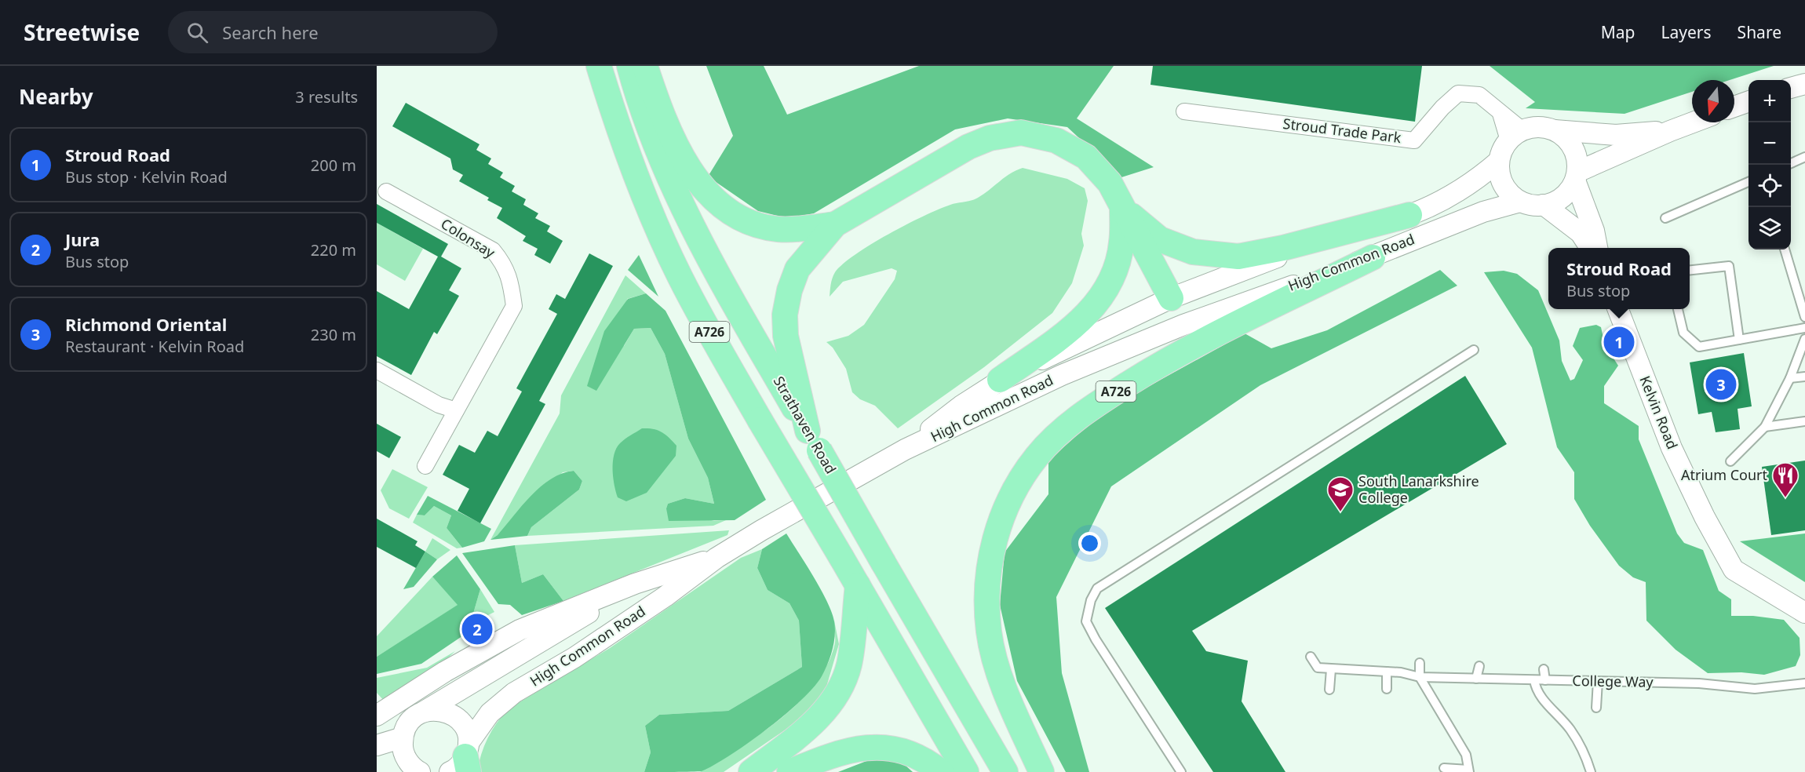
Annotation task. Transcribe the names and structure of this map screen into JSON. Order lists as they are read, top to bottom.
{
  "streets": {
    "main road": ["A726", "Strathaven Road"],
    "street": [
      "Stroud Trade Park",
      "Colonsay",
      "High Common Road",
      "Kelvin Road"
    ],
    "lane": ["College Way"]
  },
  "crossings": [
    ["Stroud Trade Park", "High Common Road"],
    ["High Common Road", "A726"],
    ["A726", "Strathaven Road"]
  ],
  "places": {
    "restaurant": ["Atrium Court"],
    "school or university": ["South Lanarkshire College"]
  },
  "north": "bottom",
  "page": {
    "header": "Streetwise",
    "search": "Search here",
    "nav": ["Map", "Layers", "Share"],
    "heading": ["Nearby", "3 results"],
    "map_buttons": ["+", "−"],
    "list": [
      {
        "mark": "1",
        "name": "Stroud Road",
        "note": "Bus stop · Kelvin Road",
        "value": "200 m"
      },
      {
        "mark": "2",
        "name": "Jura",
        "note": "Bus stop",
        "value": "220 m"
      },
      {
        "mark": "3",
        "name": "Richmond Oriental",
        "note": "Restaurant · Kelvin Road",
        "value": "230 m"
      }
    ],
    "popup": ["Stroud Road", "Bus stop"],
    "pins": ["1", "3", "2"]
  }
}
